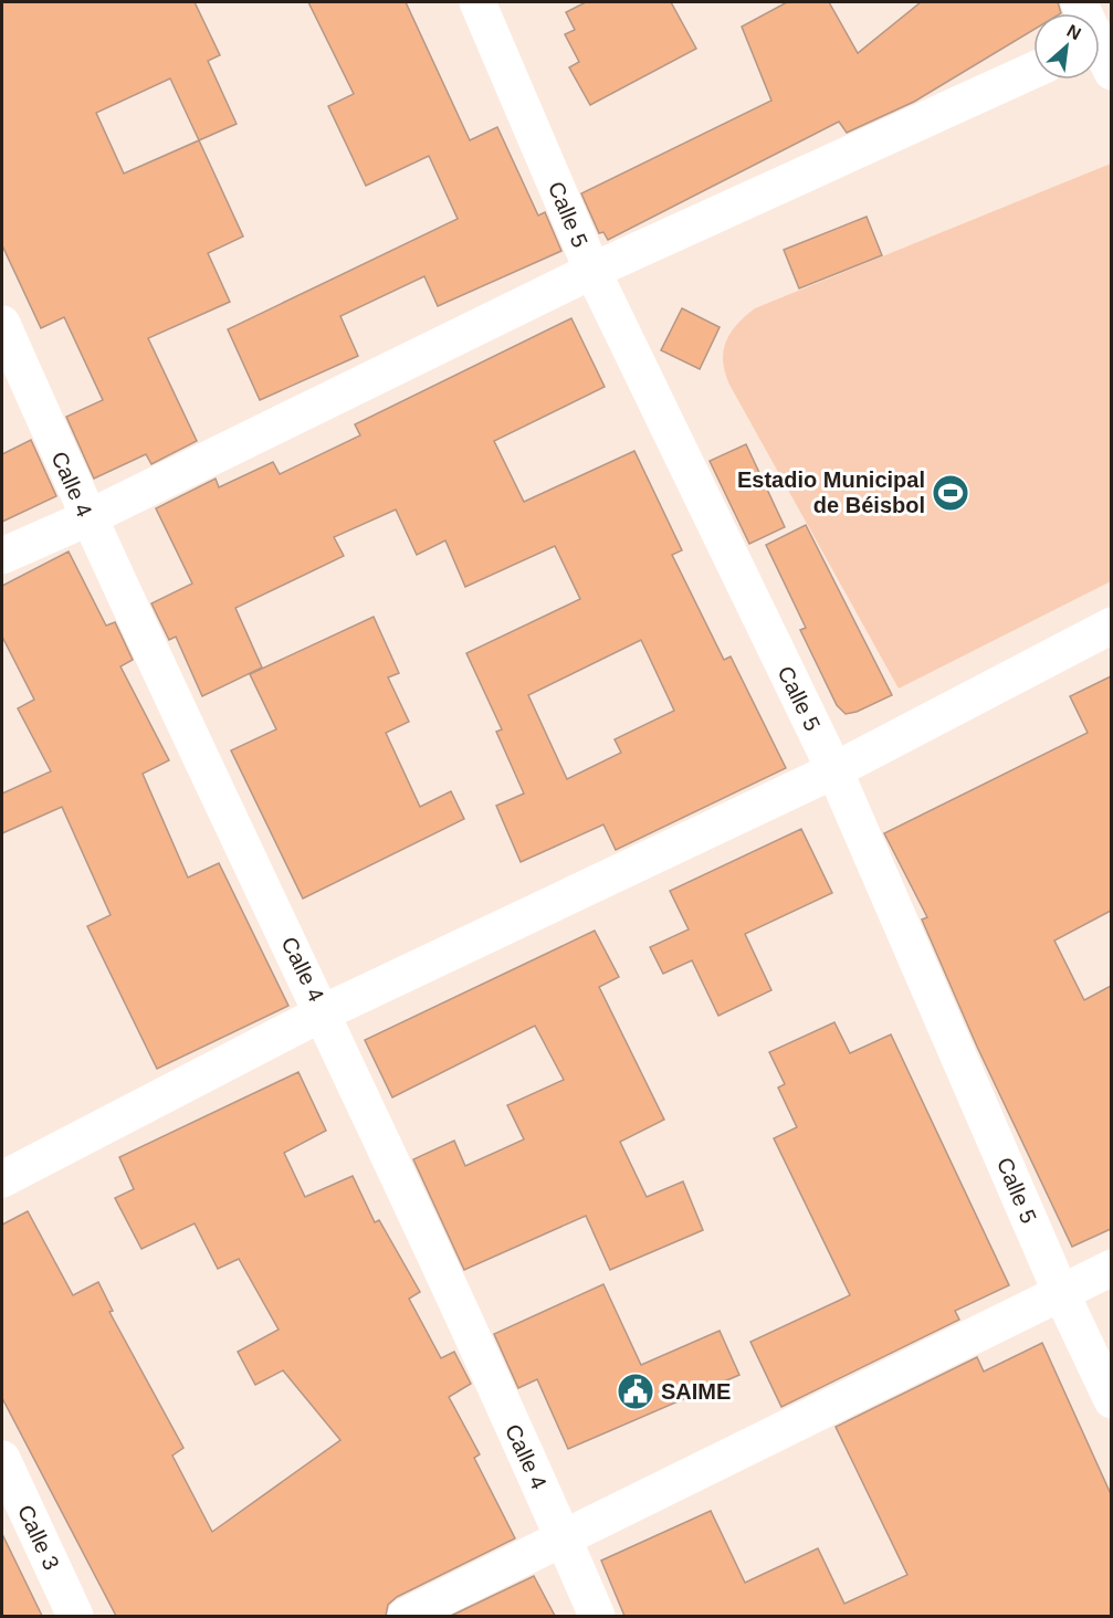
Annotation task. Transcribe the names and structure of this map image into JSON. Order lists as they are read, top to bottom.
{
  "streets": {
    "street": ["Calle 5", "Calle 4", "Calle 3"]
  },
  "places": {
    "sports": ["Estadio Municipal de Béisbol"],
    "public building": ["SAIME"]
  },
  "north": "top right"
}
